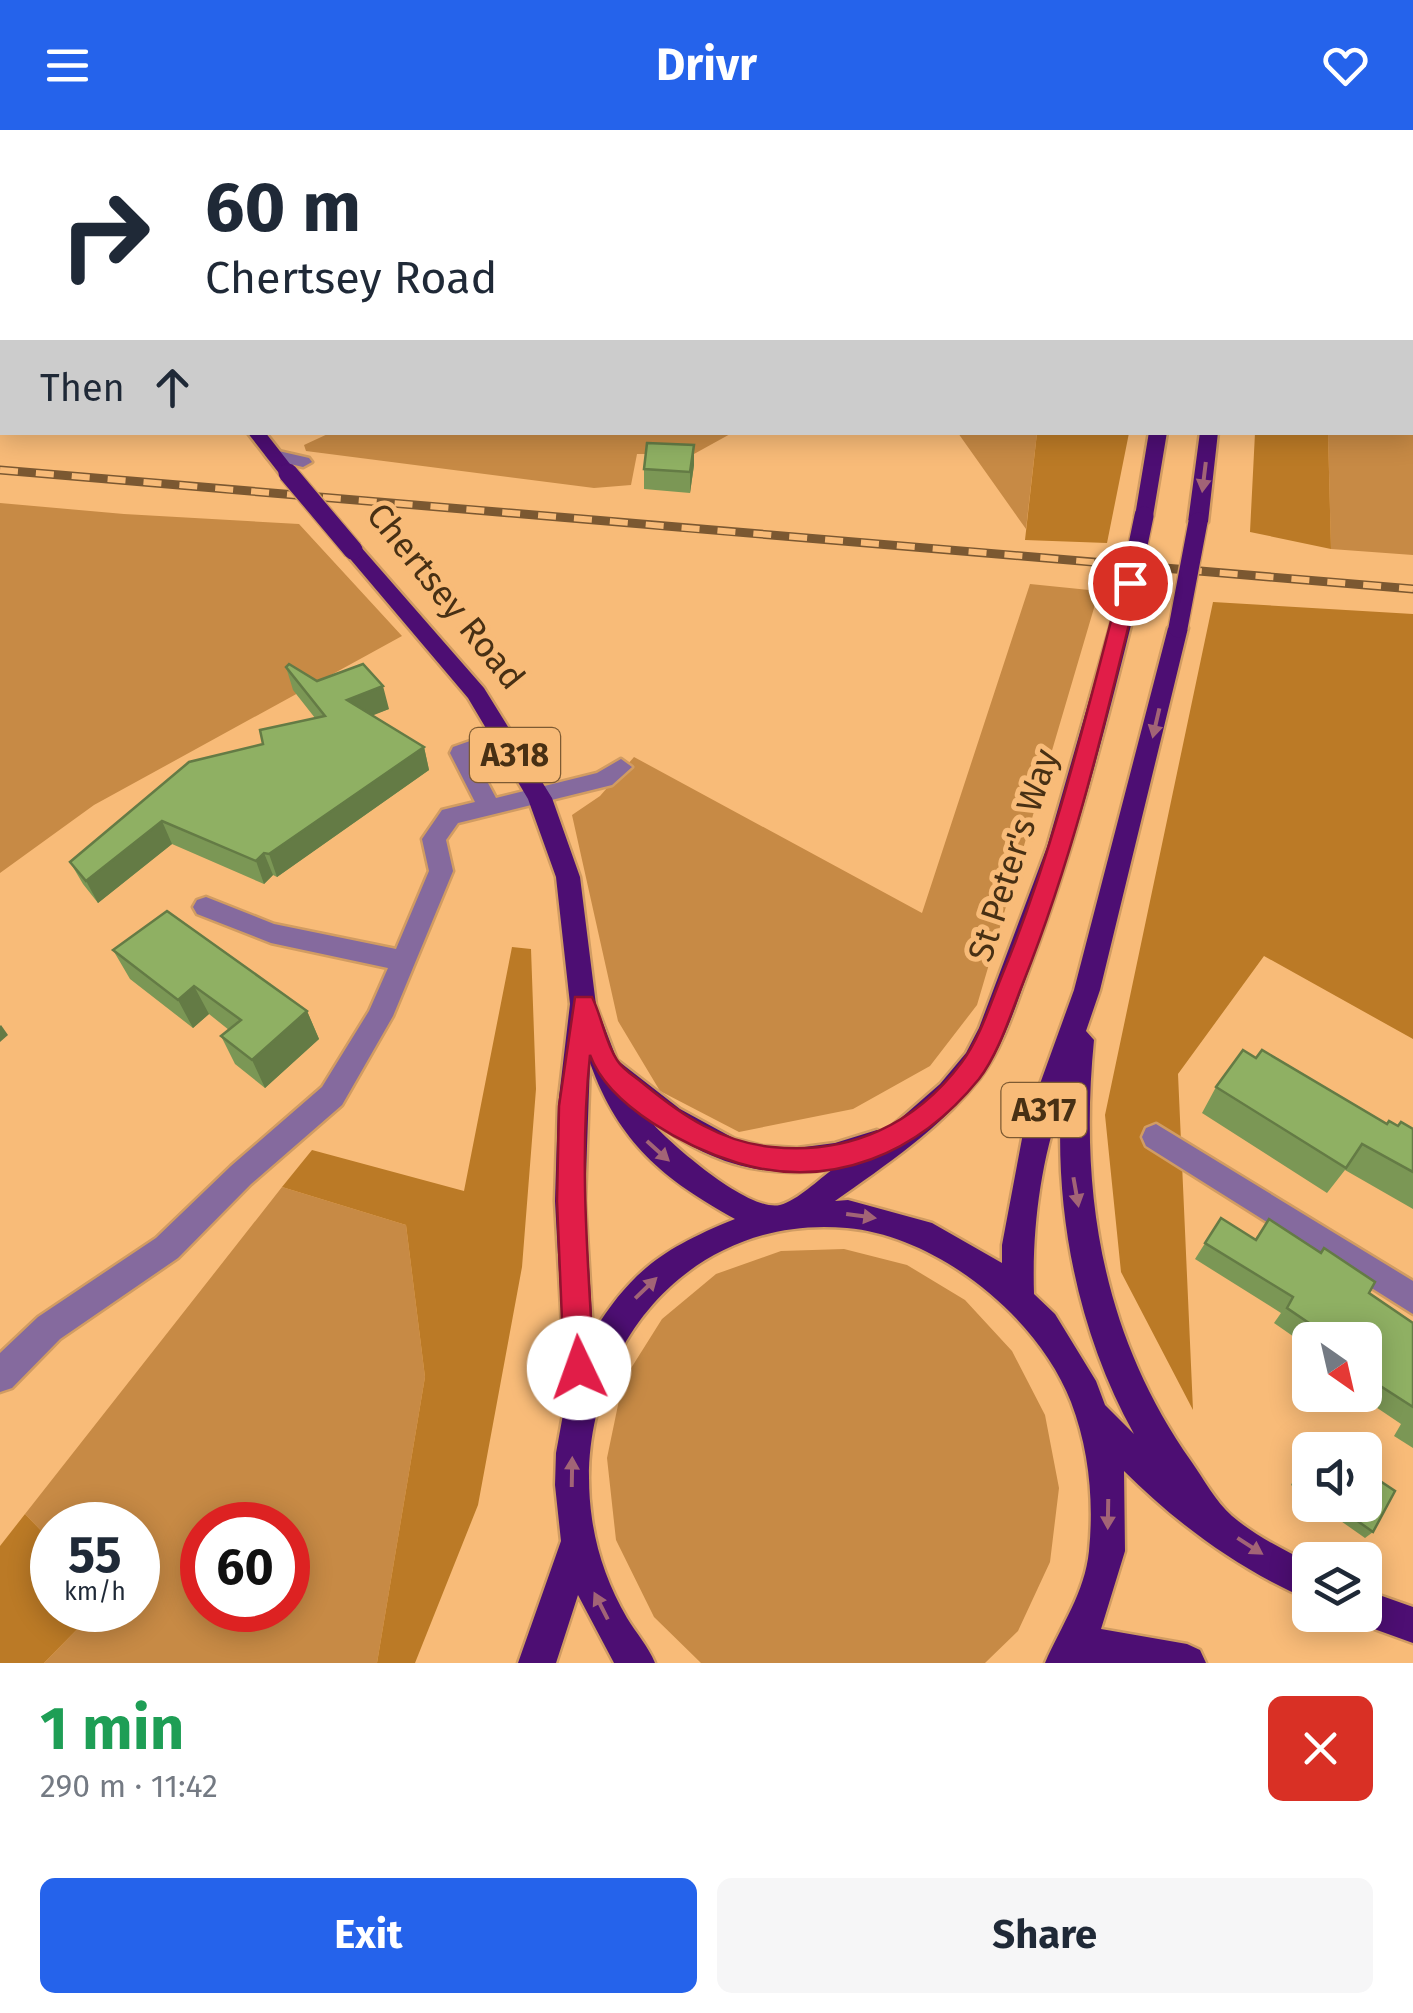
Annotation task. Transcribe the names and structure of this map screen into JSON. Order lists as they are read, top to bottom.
{
  "streets": {
    "main road": [
      "Chertsey Road",
      "A318",
      "St Peter's Way",
      "A317"
    ]
  },
  "crossings": [
    ["Chertsey Road", "St Peter's Way"]
  ],
  "north": "bottom right",
  "page": {
    "header": "Drivr",
    "turn": ["60 m", "Chertsey Road"],
    "then": "Then",
    "speed": "55 km/h",
    "limit": "60",
    "heading": ["1 min", "290 m · 11:42"],
    "buttons": ["Exit", "Share"]
  }
}
